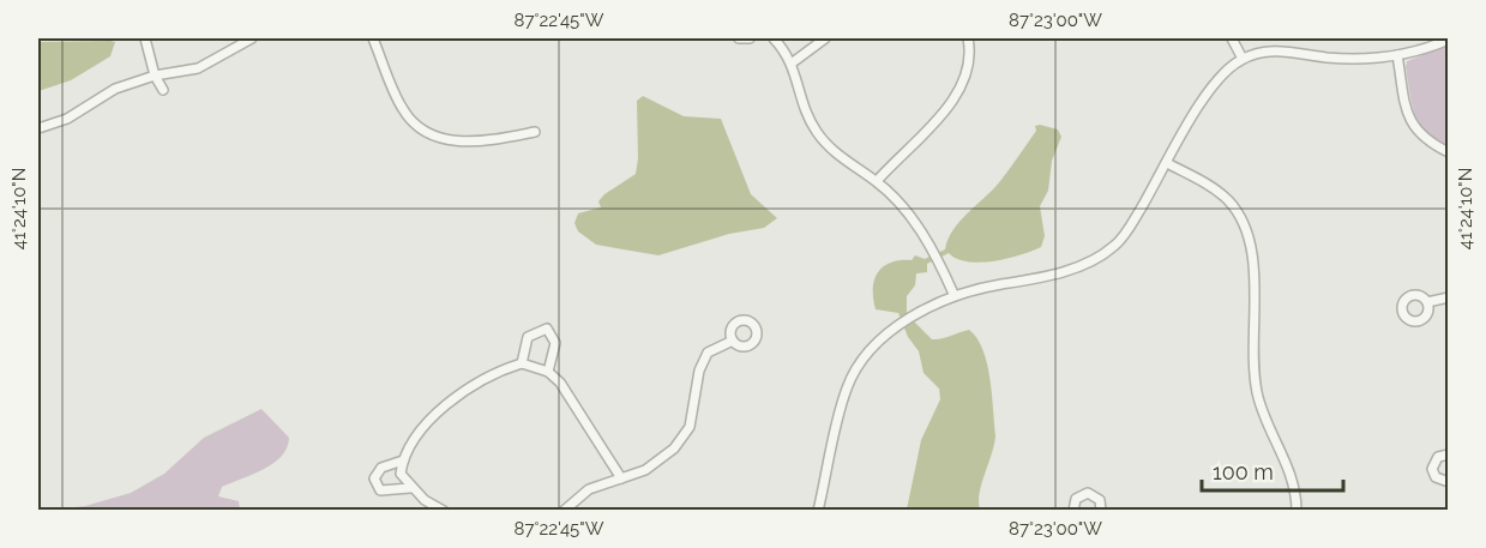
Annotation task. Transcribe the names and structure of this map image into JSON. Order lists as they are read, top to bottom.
{
  "scale_bar": "100 m",
  "coordinates": ["87°22'45\"W", "87°23'00\"W", "41°24'10\"N"]
}
